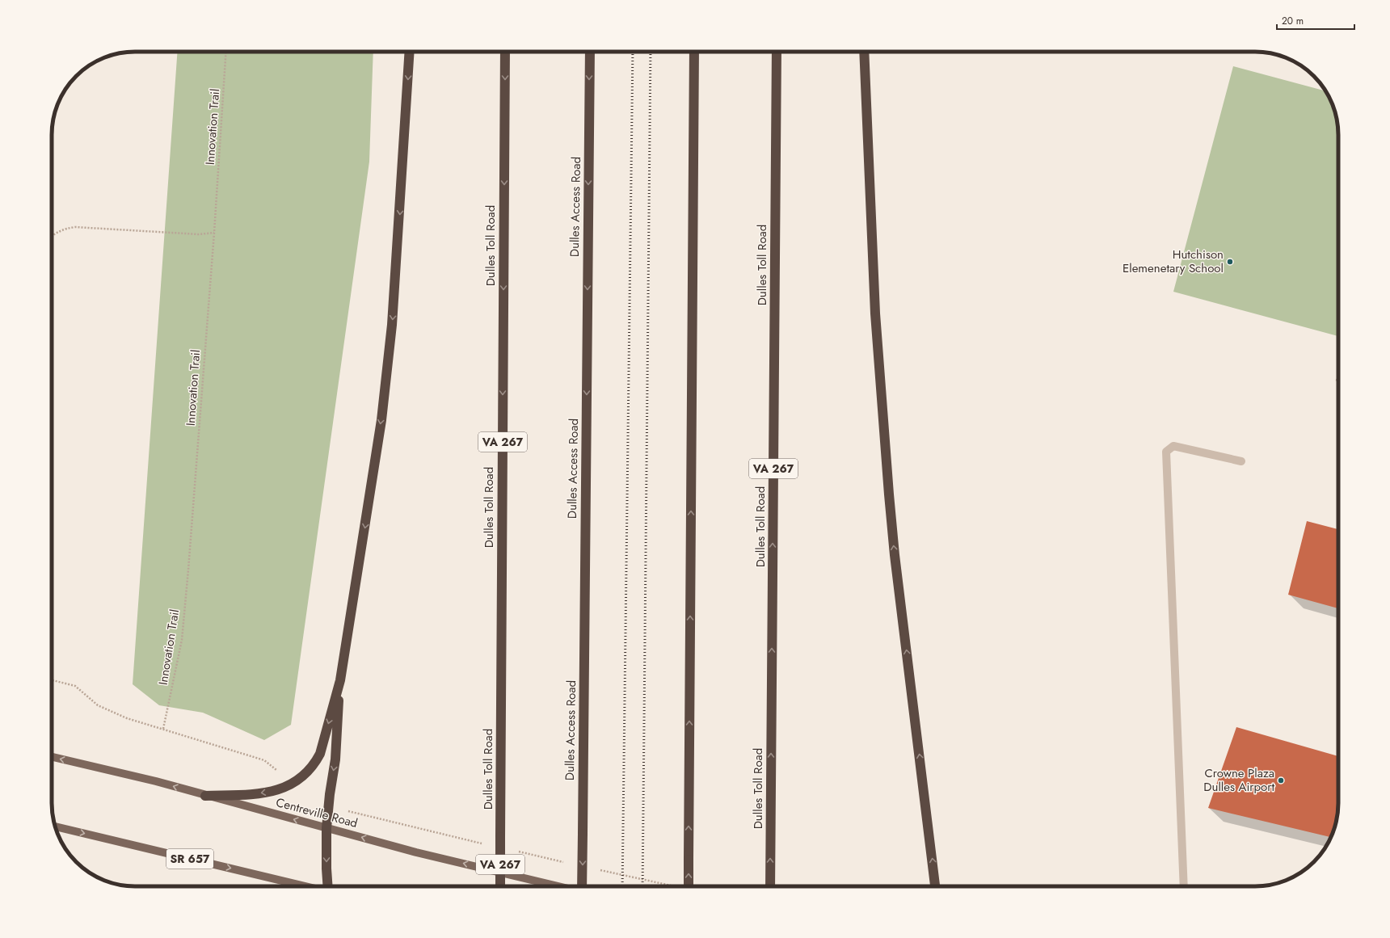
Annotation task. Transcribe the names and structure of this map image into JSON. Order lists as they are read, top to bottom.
{
  "streets": {
    "highway": ["Dulles Access Road", "Dulles Toll Road", "VA 267"],
    "main road": ["Centreville Road", "SR 657"],
    "path": ["Innovation Trail"]
  },
  "one_way": ["Dulles Access Road"],
  "places": ["Hutchison Elemenetary School", "Crowne Plaza Dulles Airport"],
  "scale_bar": "20 m"
}
